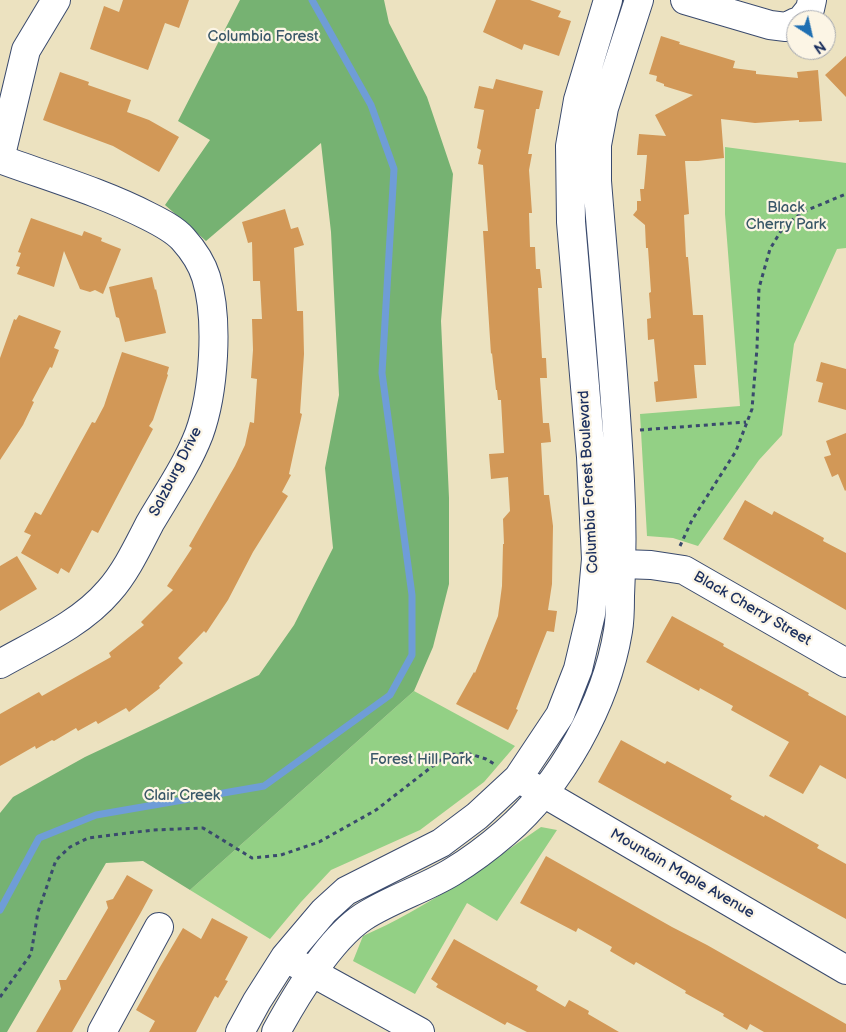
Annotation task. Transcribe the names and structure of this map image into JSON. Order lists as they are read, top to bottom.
{
  "streets": {
    "street": [
      "Salzburg Drive",
      "Columbia Forest Boulevard",
      "Black Cherry Street",
      "Mountain Maple Avenue"
    ]
  },
  "crossings": [
    ["Columbia Forest Boulevard", "Black Cherry Street"],
    ["Columbia Forest Boulevard", "Mountain Maple Avenue"]
  ],
  "parks": [
    "Columbia Forest",
    "Black Cherry Park",
    "Forest Hill Park",
    "Clair Creek"
  ],
  "north": "bottom right"
}
